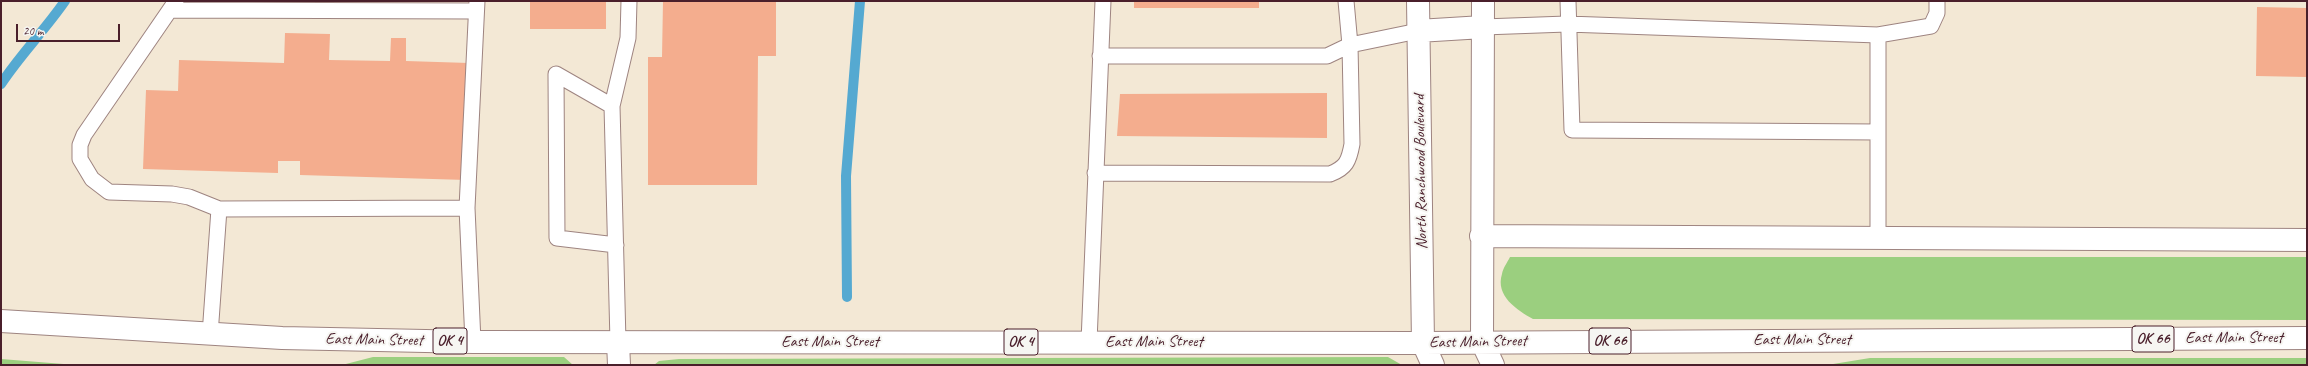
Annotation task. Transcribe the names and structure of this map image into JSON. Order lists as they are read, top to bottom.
{
  "streets": {
    "main road": [
      "North Ranchwood Boulevard",
      "East Main Street",
      "OK 66",
      "OK 4"
    ]
  },
  "crossings": [
    ["North Ranchwood Boulevard", "East Main Street"]
  ],
  "scale_bar": "20 m"
}
